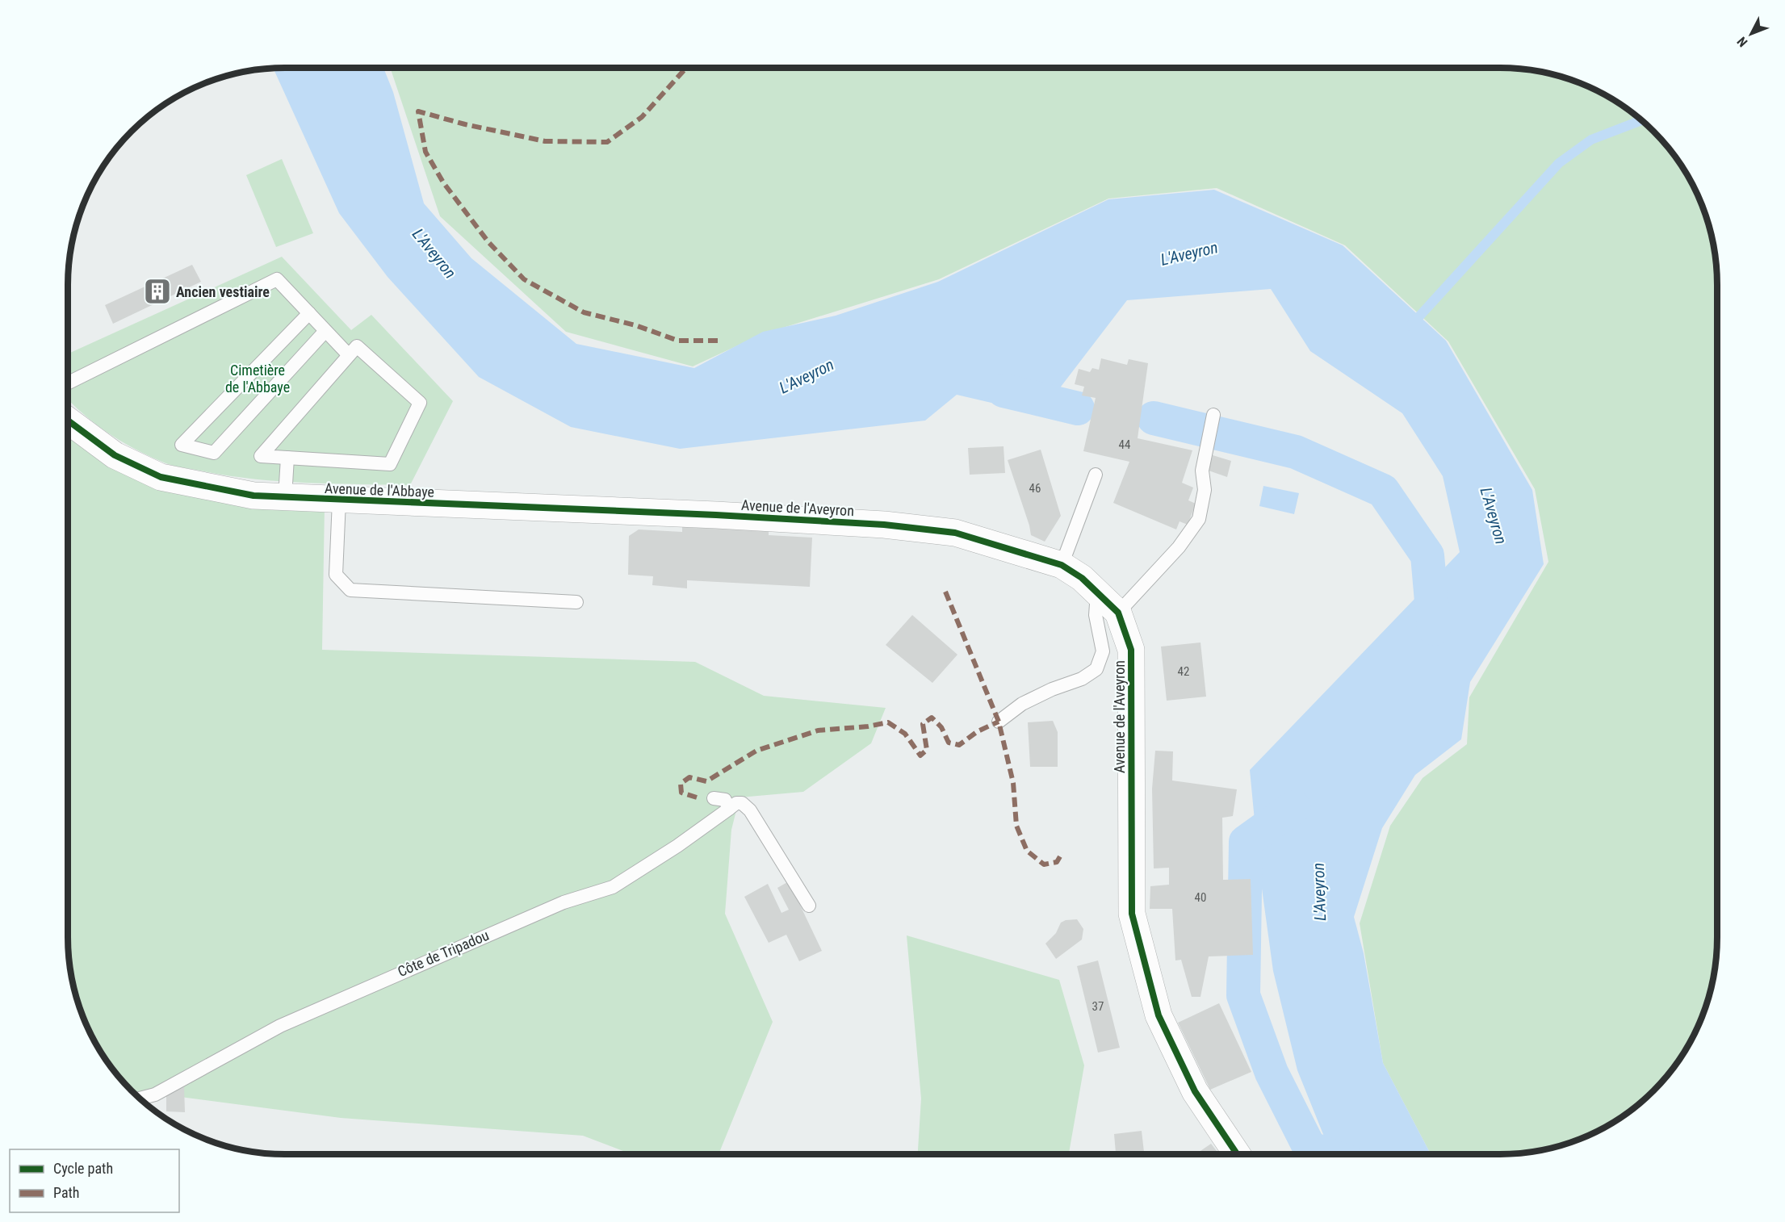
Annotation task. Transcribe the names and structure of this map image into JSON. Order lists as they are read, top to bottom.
{
  "streets": {
    "street": ["Avenue de l'Abbaye", "Avenue de l'Aveyron"],
    "lane": ["Côte de Tripadou"]
  },
  "crossings": [
    ["Avenue de l'Abbaye", "Avenue de l'Aveyron"]
  ],
  "water": ["L'Aveyron"],
  "parks": ["Cimetière de l'Abbaye"],
  "places": {
    "building": ["Ancien vestiaire"]
  },
  "house_numbers": [
    "44",
    "46",
    "42",
    "40",
    "37"
  ],
  "legend": ["Cycle path", "Path"],
  "north": "bottom left"
}
